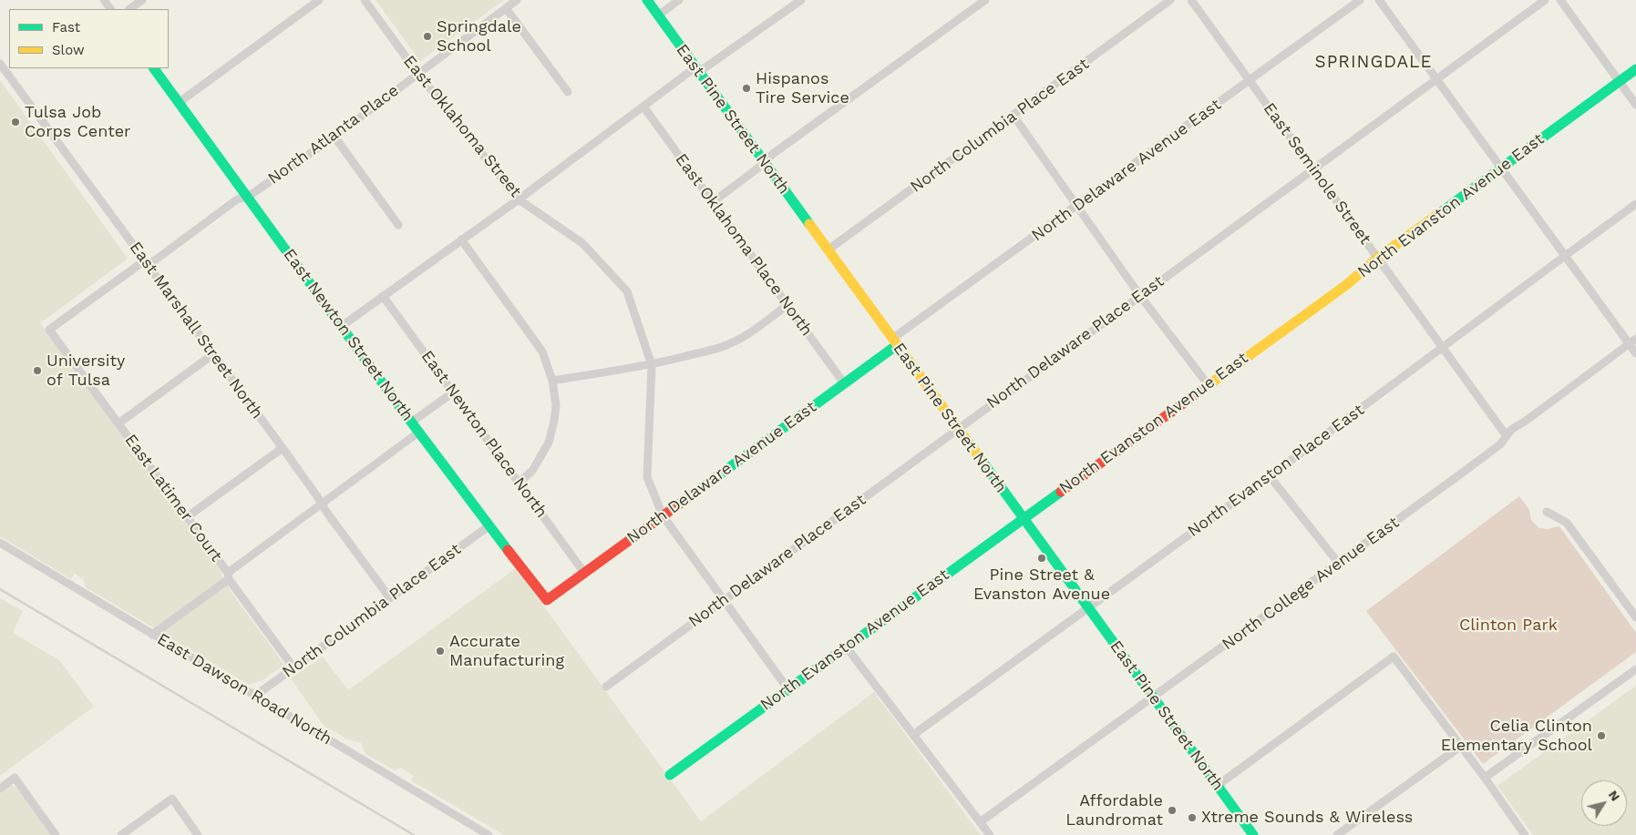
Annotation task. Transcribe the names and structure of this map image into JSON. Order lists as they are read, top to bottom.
{
  "streets": {
    "street": [
      "East Pine Street North",
      "North Columbia Place East",
      "East Oklahoma Street",
      "North Atlanta Place",
      "North Delaware Avenue East",
      "East Seminole Street",
      "North Evanston Avenue East",
      "East Oklahoma Place North",
      "East Marshall Street North",
      "East Newton Street North",
      "North Delaware Place East",
      "East Newton Place North",
      "North Evanston Place East",
      "East Latimer Court",
      "North College Avenue East",
      "East Dawson Road North"
    ]
  },
  "crossings": [
    ["East Pine Street North", "North Columbia Place East"],
    ["East Pine Street North", "North Delaware Avenue East"],
    ["East Pine Street North", "North Evanston Avenue East"],
    ["East Pine Street North", "North Delaware Place East"],
    ["East Pine Street North", "North Evanston Place East"],
    ["East Pine Street North", "North College Avenue East"],
    ["North Columbia Place East", "East Marshall Street North"],
    ["North Columbia Place East", "East Newton Street North"],
    ["North Columbia Place East", "East Latimer Court"],
    ["North Columbia Place East", "East Dawson Road North"],
    ["East Oklahoma Street", "North Atlanta Place"],
    ["East Oklahoma Street", "North Delaware Avenue East"],
    ["East Oklahoma Street", "North Evanston Avenue East"],
    ["East Oklahoma Street", "North Delaware Place East"],
    ["North Atlanta Place", "East Marshall Street North"],
    ["North Atlanta Place", "East Newton Street North"],
    ["North Atlanta Place", "East Latimer Court"],
    ["North Delaware Avenue East", "East Seminole Street"],
    ["North Delaware Avenue East", "East Oklahoma Place North"],
    ["North Delaware Avenue East", "East Newton Street North"],
    ["North Delaware Avenue East", "East Newton Place North"],
    ["East Seminole Street", "North Evanston Avenue East"],
    ["East Seminole Street", "North Delaware Place East"],
    ["East Seminole Street", "North Evanston Place East"],
    ["East Seminole Street", "North College Avenue East"]
  ],
  "districts": ["SPRINGDALE"],
  "parks": ["Clinton Park"],
  "places": [
    "Springdale School",
    "Hispanos Tire Service",
    "Tulsa Job Corps Center",
    "University of Tulsa",
    "Pine Street & Evanston Avenue",
    "Accurate Manufacturing",
    "Celia Clinton Elementary School",
    "Affordable Laundromat",
    "Xtreme Sounds & Wireless"
  ],
  "legend": ["Fast", "Slow"],
  "north": "top right"
}
